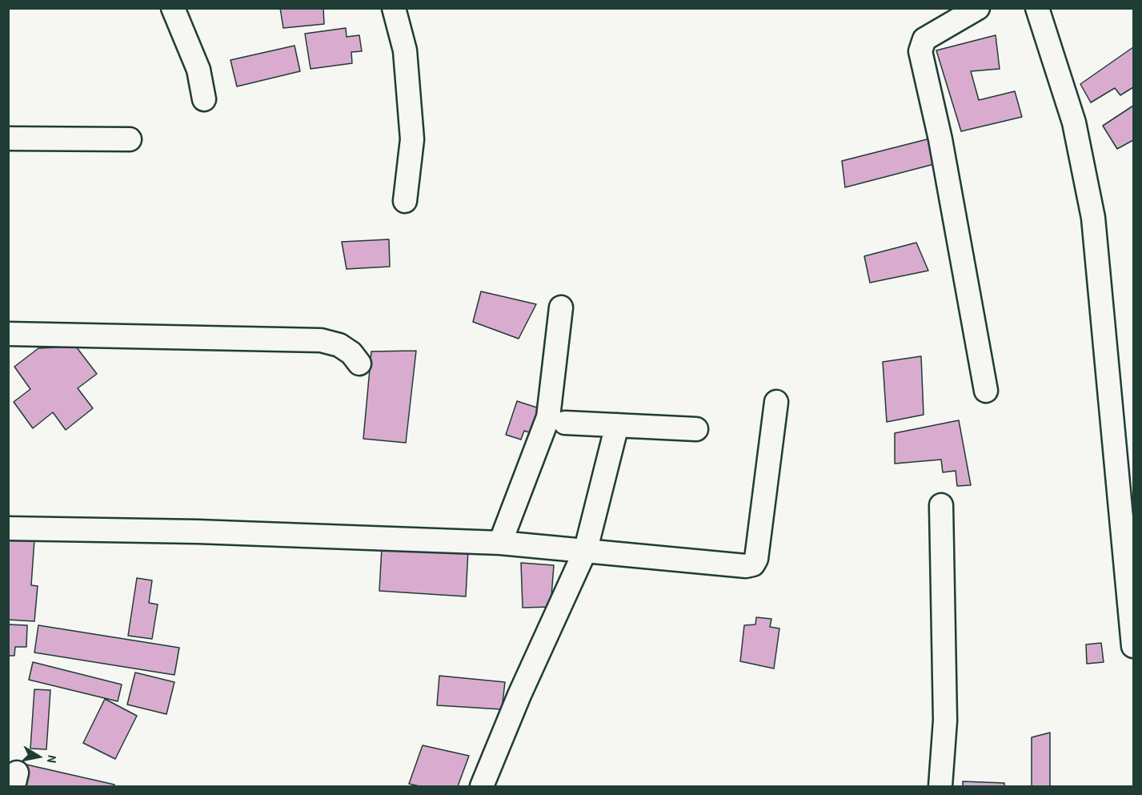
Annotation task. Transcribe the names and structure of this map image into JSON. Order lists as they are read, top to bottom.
{
  "north": "right"
}
